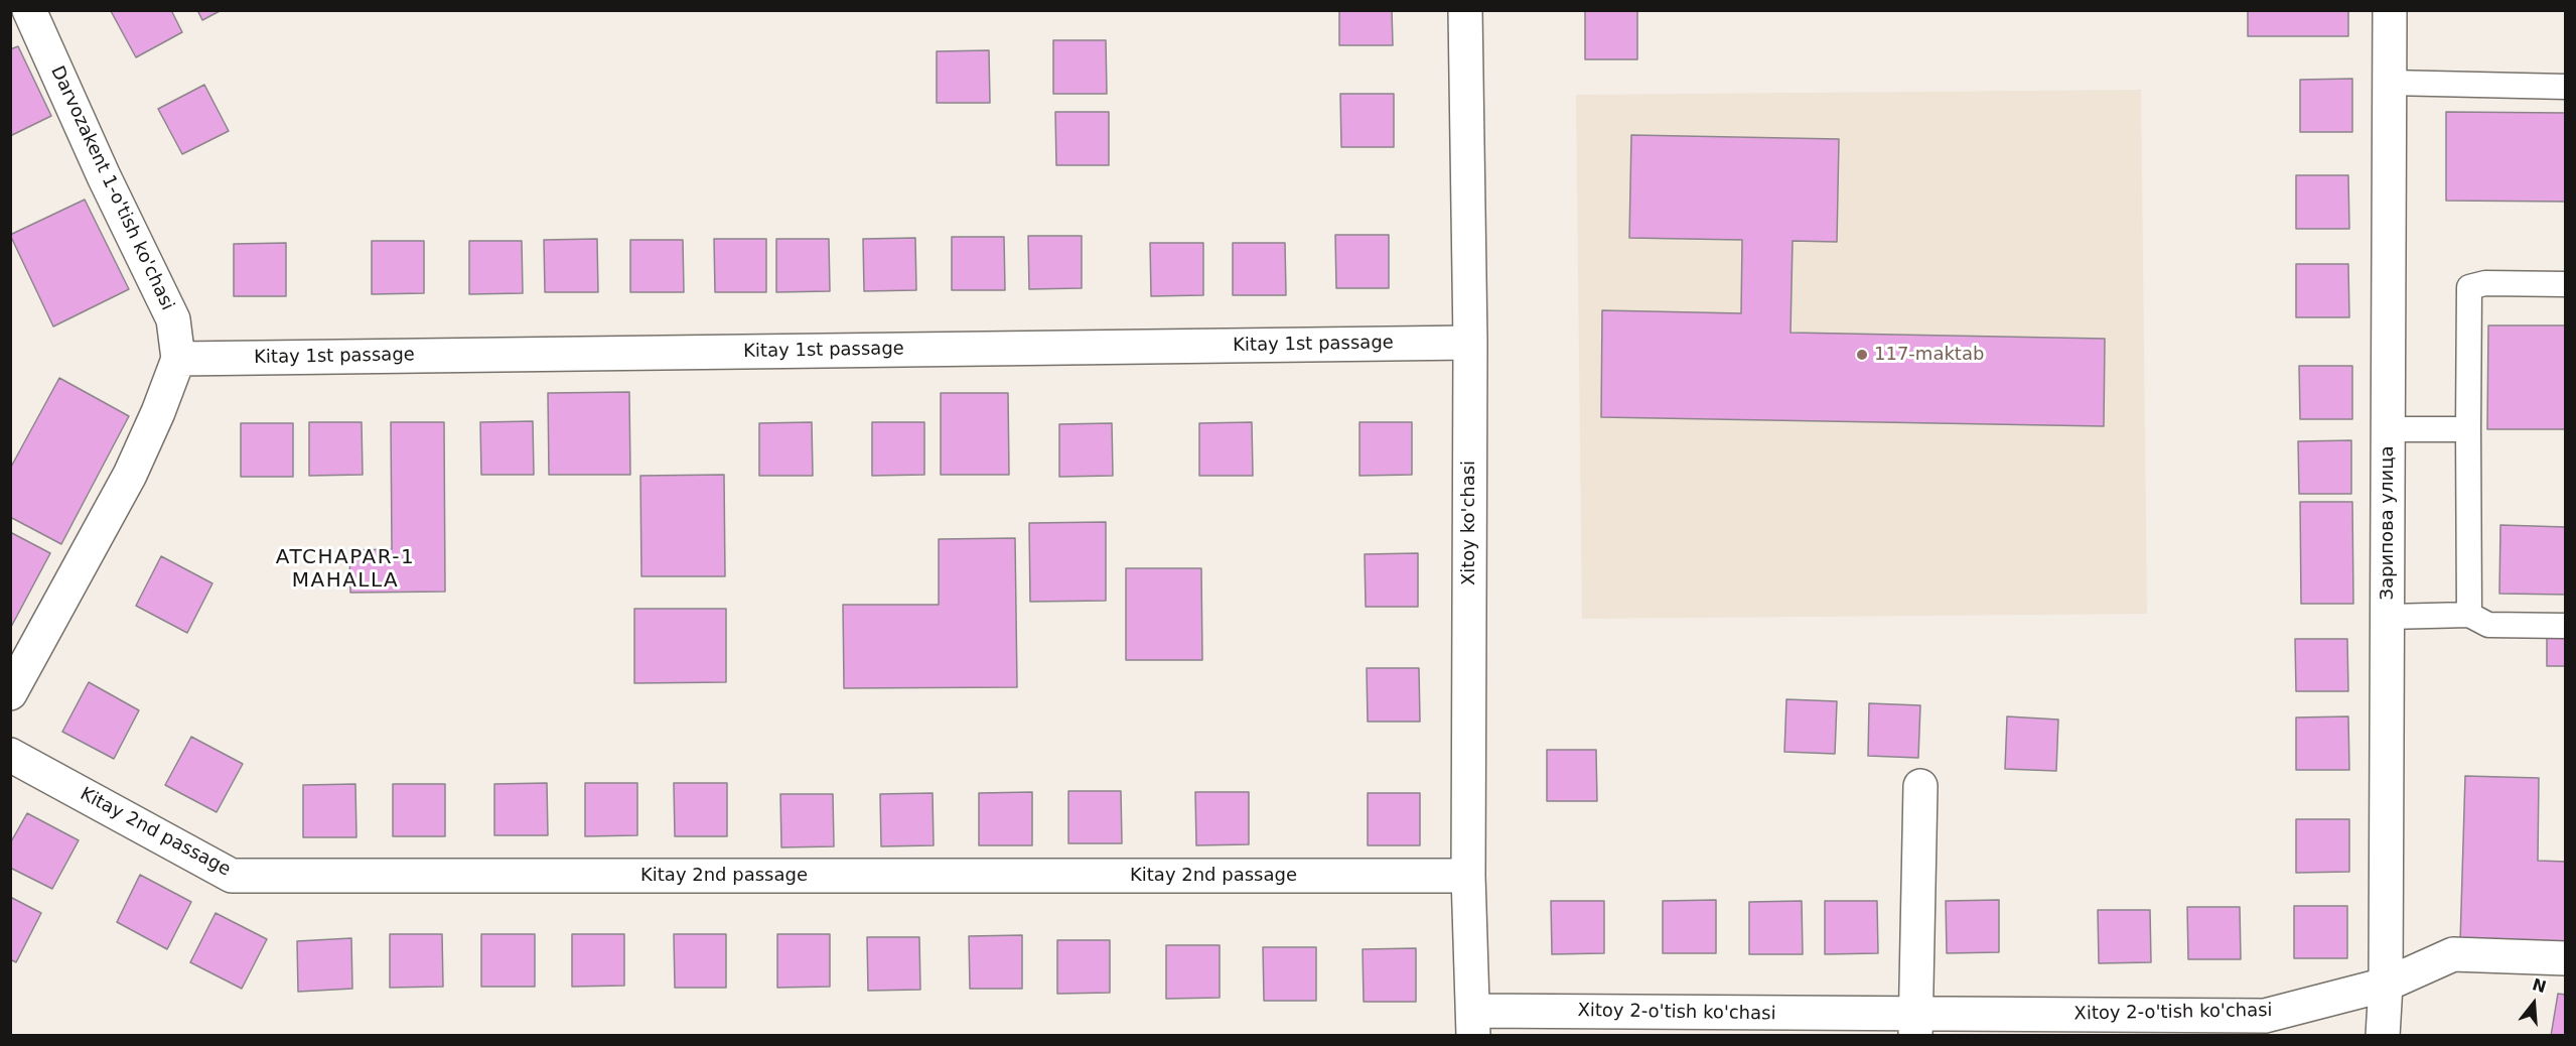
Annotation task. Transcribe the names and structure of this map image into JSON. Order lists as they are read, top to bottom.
{
  "streets": {
    "street": [
      "Darvozakent 1-o'tish ko'chasi",
      "Kitay 1st passage",
      "Xitoy ko'chasi",
      "Зарипова улица",
      "Kitay 2nd passage",
      "Xitoy 2-o'tish ko'chasi"
    ]
  },
  "crossings": [
    ["Darvozakent 1-o'tish ko'chasi", "Kitay 1st passage"],
    ["Kitay 1st passage", "Xitoy ko'chasi"],
    ["Xitoy ko'chasi", "Kitay 2nd passage"],
    ["Xitoy ko'chasi", "Xitoy 2-o'tish ko'chasi"],
    ["Зарипова улица", "Xitoy 2-o'tish ko'chasi"]
  ],
  "districts": ["ATCHAPAR-1 MAHALLA"],
  "places": ["117-maktab"],
  "north": "top"
}
